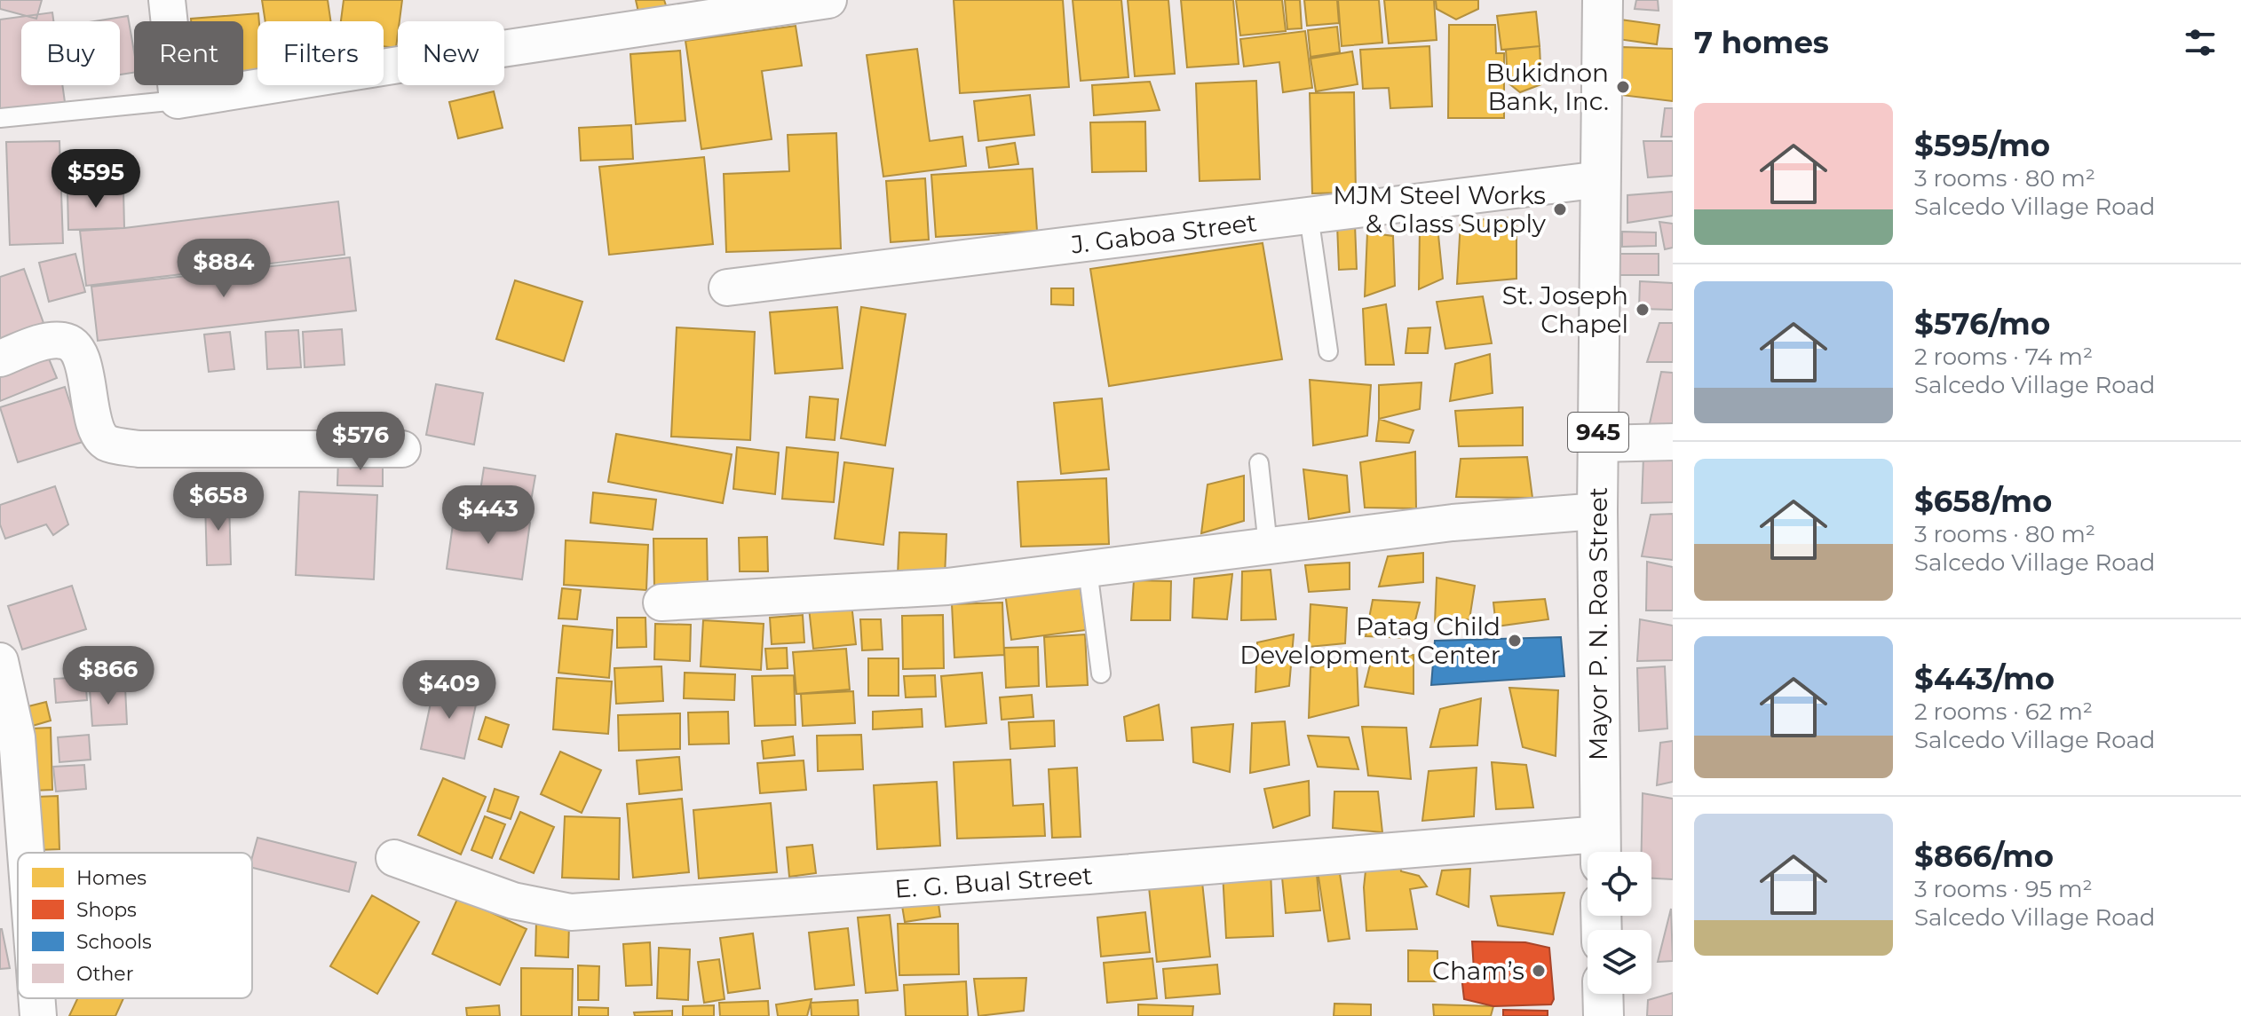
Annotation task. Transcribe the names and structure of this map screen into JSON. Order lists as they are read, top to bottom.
{
  "streets": {
    "main road": ["945", "Mayor P. N. Roa Street"],
    "street": ["J. Gaboa Street", "E. G. Bual Street"]
  },
  "crossings": [
    ["J. Gaboa Street", "Mayor P. N. Roa Street"],
    ["Mayor P. N. Roa Street", "E. G. Bual Street"]
  ],
  "places": [
    "Bukidnon Bank, Inc.",
    "MJM Steel Works & Glass Supply",
    "St. Joseph Chapel",
    "Patag Child Development Center",
    "Cham’s"
  ],
  "legend": [
    "Homes",
    "Shops",
    "Schools",
    "Other"
  ],
  "page": {
    "heading": "7 homes",
    "chip": [
      "Buy",
      "Rent",
      "Filters",
      "New"
    ],
    "list": [
      {
        "name": "$595/mo",
        "note": "3 rooms · 80 m² · Salcedo Village Road"
      },
      {
        "name": "$576/mo",
        "note": "2 rooms · 74 m² · Salcedo Village Road"
      },
      {
        "name": "$658/mo",
        "note": "3 rooms · 80 m² · Salcedo Village Road"
      },
      {
        "name": "$443/mo",
        "note": "2 rooms · 62 m² · Salcedo Village Road"
      },
      {
        "name": "$866/mo",
        "note": "3 rooms · 95 m² · Salcedo Village Road"
      }
    ],
    "price": [
      "$595",
      "$884",
      "$576",
      "$658",
      "$443",
      "$866",
      "$409"
    ]
  }
}
